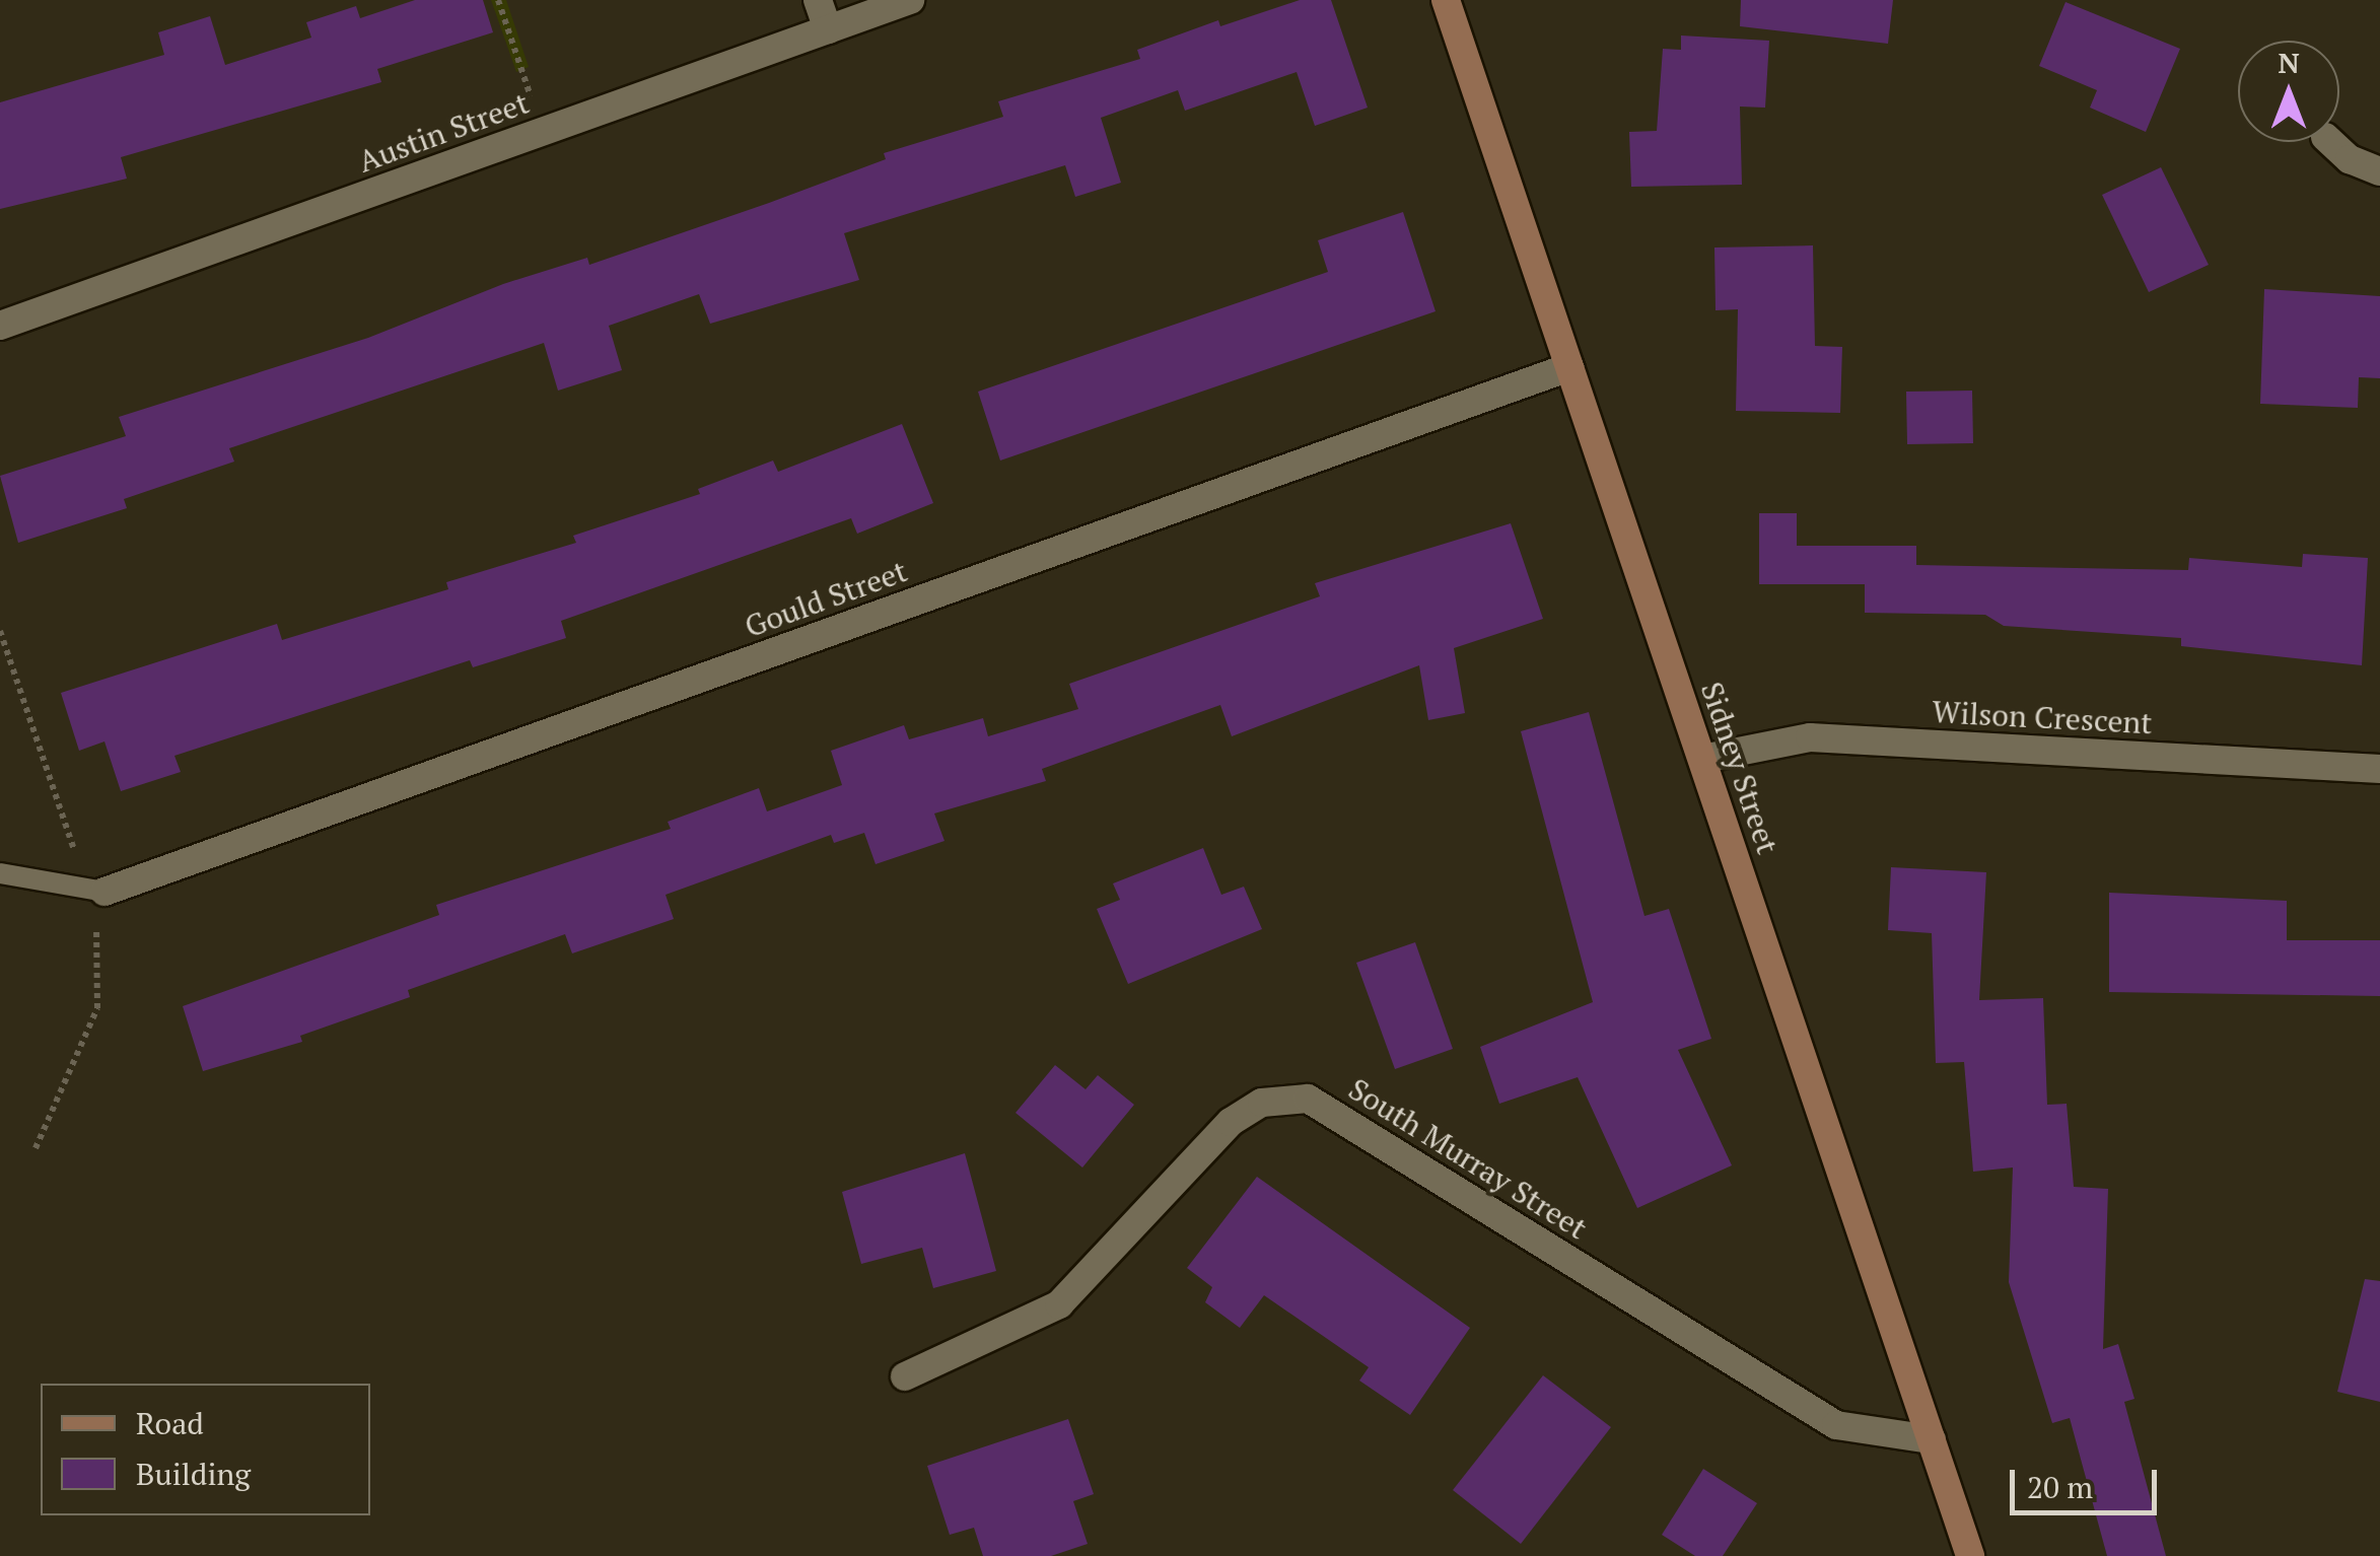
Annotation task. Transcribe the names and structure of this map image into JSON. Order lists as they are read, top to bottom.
{
  "streets": {
    "main road": ["Sidney Street"],
    "street": [
      "Austin Street",
      "Gould Street",
      "Wilson Crescent",
      "South Murray Street"
    ]
  },
  "crossings": [
    ["Gould Street", "Sidney Street"],
    ["Wilson Crescent", "Sidney Street"],
    ["Sidney Street", "South Murray Street"]
  ],
  "legend": ["Road", "Building"],
  "scale_bar": "20 m",
  "north": "top"
}
